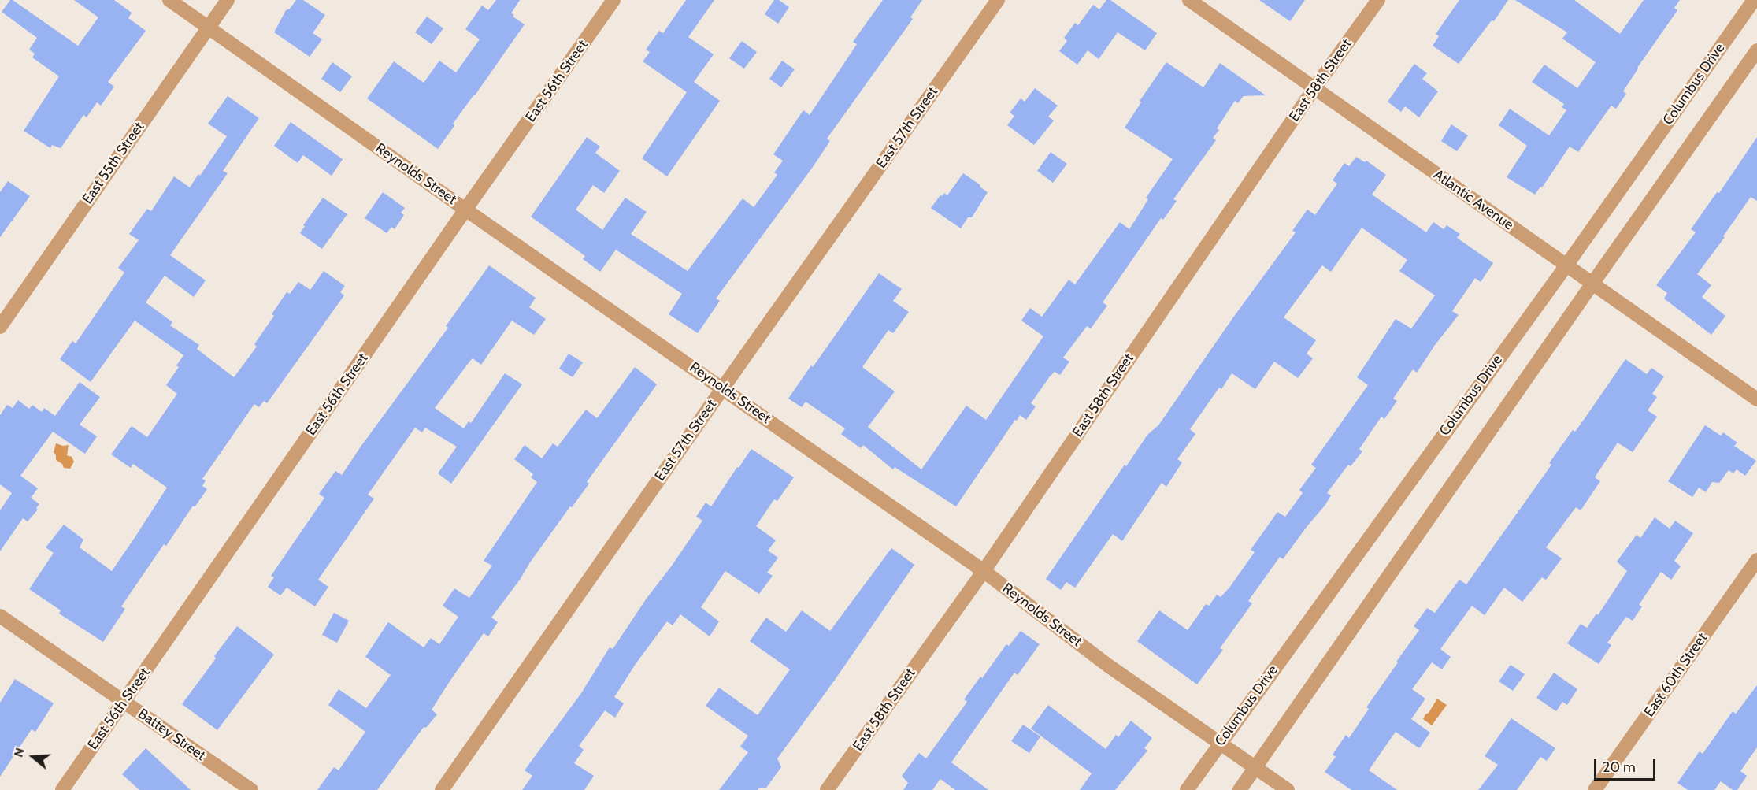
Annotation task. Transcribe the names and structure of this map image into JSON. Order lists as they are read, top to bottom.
{
  "streets": {
    "street": [
      "East 58th Street",
      "East 56th Street",
      "Columbus Drive",
      "East 57th Street",
      "East 55th Street",
      "Reynolds Street",
      "Atlantic Avenue",
      "East 60th Street",
      "Battey Street"
    ]
  },
  "crossings": [
    ["East 58th Street", "Reynolds Street"],
    ["East 58th Street", "Atlantic Avenue"],
    ["East 56th Street", "Reynolds Street"],
    ["East 56th Street", "Battey Street"],
    ["Columbus Drive", "Reynolds Street"],
    ["Columbus Drive", "Atlantic Avenue"],
    ["East 57th Street", "Reynolds Street"],
    ["East 55th Street", "Reynolds Street"]
  ],
  "scale_bar": "20 m",
  "north": "left"
}
